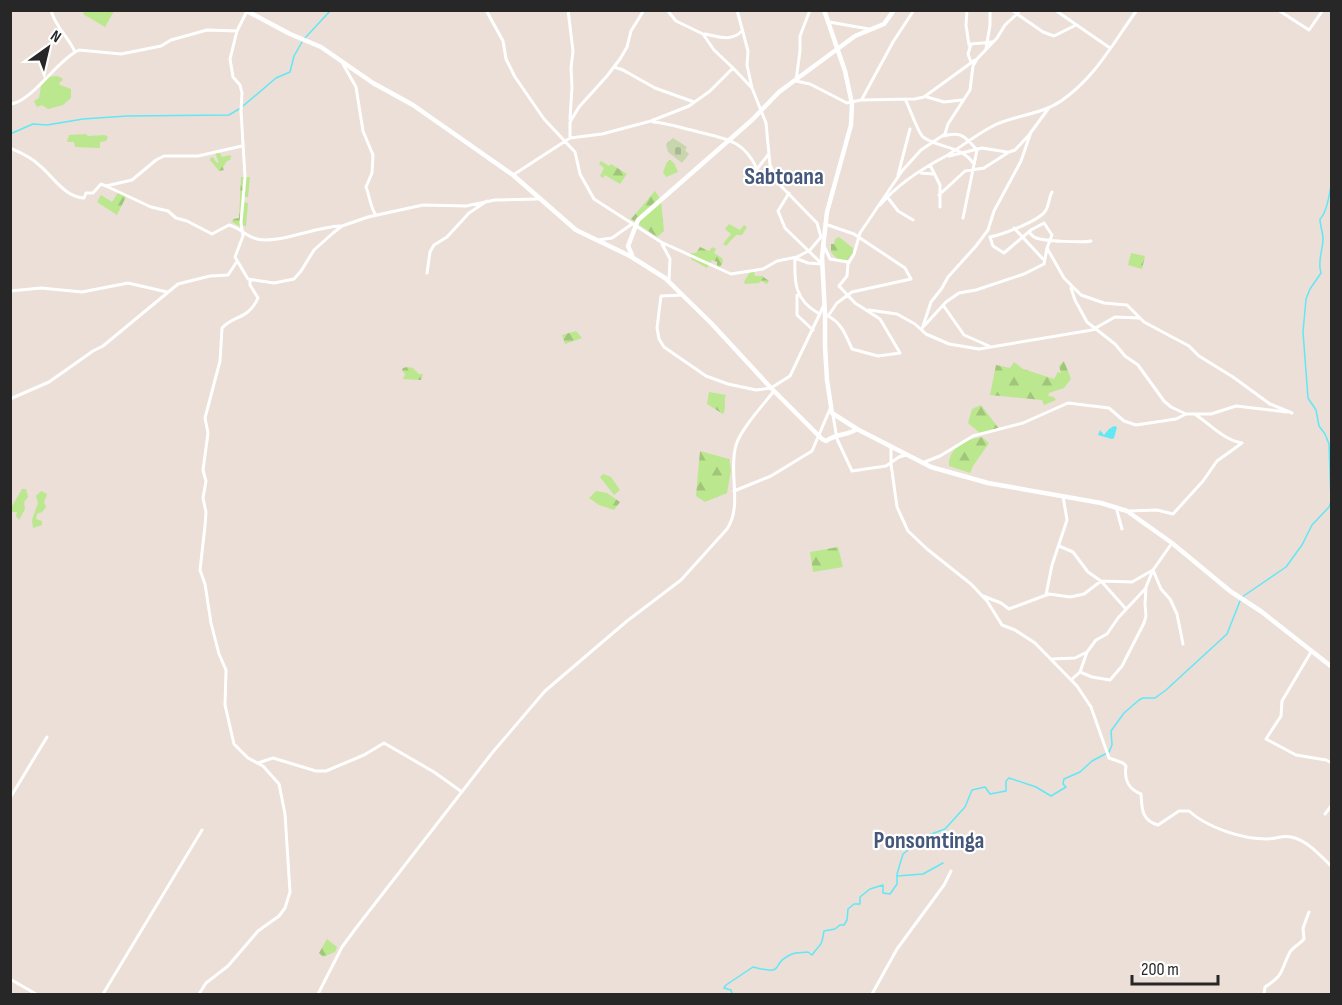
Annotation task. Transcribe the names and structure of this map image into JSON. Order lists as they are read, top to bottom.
{
  "districts": ["Sabtoana", "Ponsomtinga"],
  "scale_bar": "200 m",
  "north": "top right"
}
